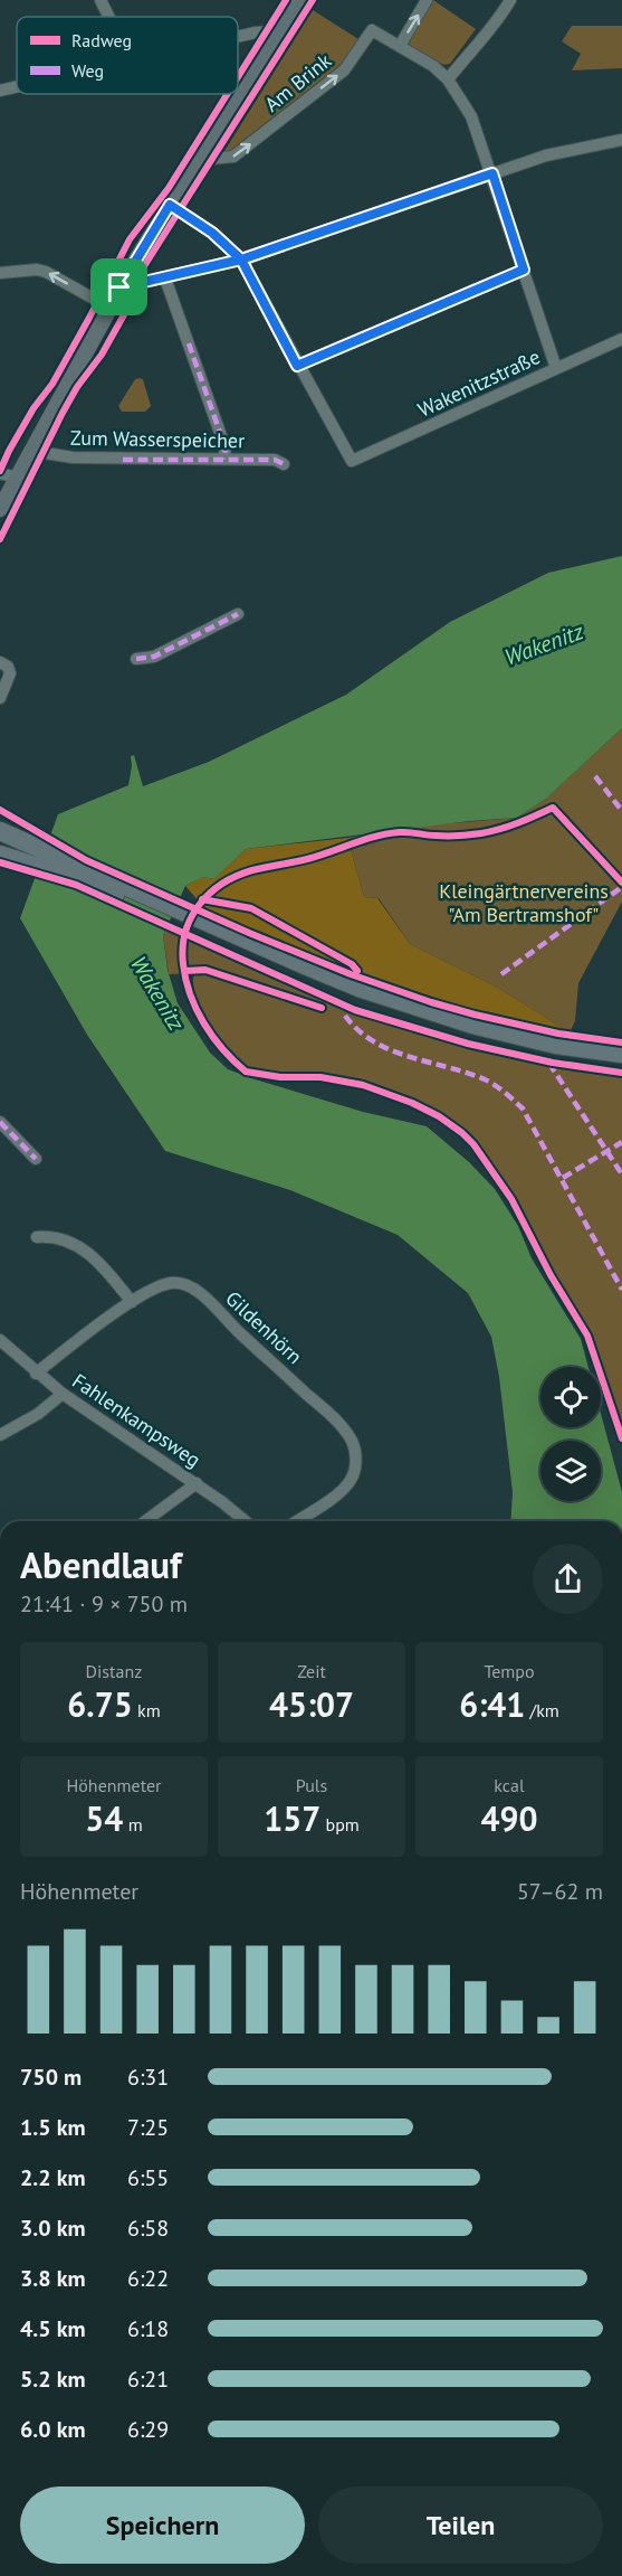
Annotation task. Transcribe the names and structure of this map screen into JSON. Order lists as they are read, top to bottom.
{
  "streets": {
    "street": [
      "Am Brink",
      "Wakenitzstraße",
      "Zum Wasserspeicher",
      "Gildenhörn",
      "Fahlenkampsweg"
    ]
  },
  "crossings": [
    ["Gildenhörn", "Fahlenkampsweg"]
  ],
  "water": ["Wakenitz"],
  "parks": ["Kleingärtnervereins \"Am Bertramshof\""],
  "legend": ["Radweg", "Weg"],
  "page": {
    "heading": ["Abendlauf", "21:41 · 9 × 750 m"],
    "stats": [
      ["Distanz", "6.75 km"],
      ["Zeit", "45:07"],
      ["Tempo", "6:41 /km"],
      ["Höhenmeter", "54 m"],
      ["Puls", "157 bpm"],
      ["kcal", "490"]
    ],
    "chart": ["Höhenmeter", "57–62 m"],
    "list": [
      {
        "name": "750 m",
        "note": "6:31"
      },
      {
        "name": "1.5 km",
        "note": "7:25"
      },
      {
        "name": "2.2 km",
        "note": "6:55"
      },
      {
        "name": "3.0 km",
        "note": "6:58"
      },
      {
        "name": "3.8 km",
        "note": "6:22"
      },
      {
        "name": "4.5 km",
        "note": "6:18"
      },
      {
        "name": "5.2 km",
        "note": "6:21"
      },
      {
        "name": "6.0 km",
        "note": "6:29"
      }
    ],
    "buttons": ["Speichern", "Teilen"]
  }
}
